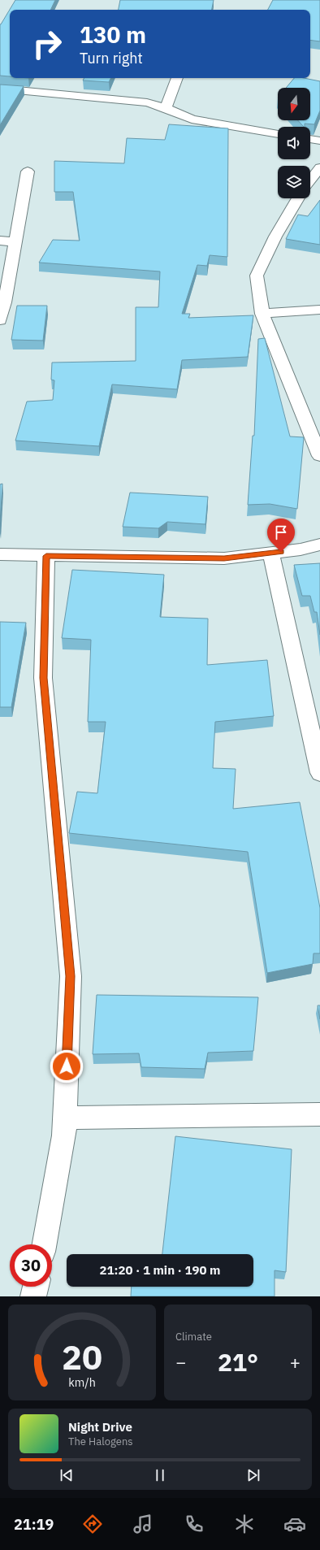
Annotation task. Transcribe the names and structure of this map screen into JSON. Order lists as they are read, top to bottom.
{
  "north": "bottom",
  "page": {
    "turn": ["130 m", "Turn right"],
    "limit": "30",
    "trip": "21:20 · 1 min · 190 m",
    "tile": "Climate",
    "heat": ["−", "21°", "+"],
    "song": ["Night Drive", "The Halogens"],
    "tabs": "21:19",
    "gauge": ["20", "km/h"]
  }
}
